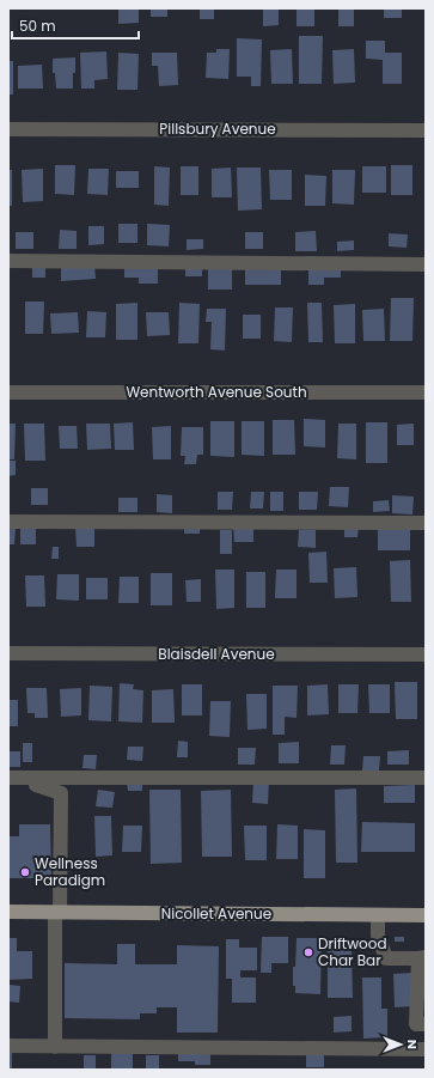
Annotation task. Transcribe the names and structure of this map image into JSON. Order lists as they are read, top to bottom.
{
  "streets": {
    "main road": ["Nicollet Avenue"],
    "street": ["Pillsbury Avenue", "Wentworth Avenue South", "Blaisdell Avenue"]
  },
  "places": ["Wellness Paradigm", "Driftwood Char Bar"],
  "scale_bar": "50 m",
  "north": "right"
}
